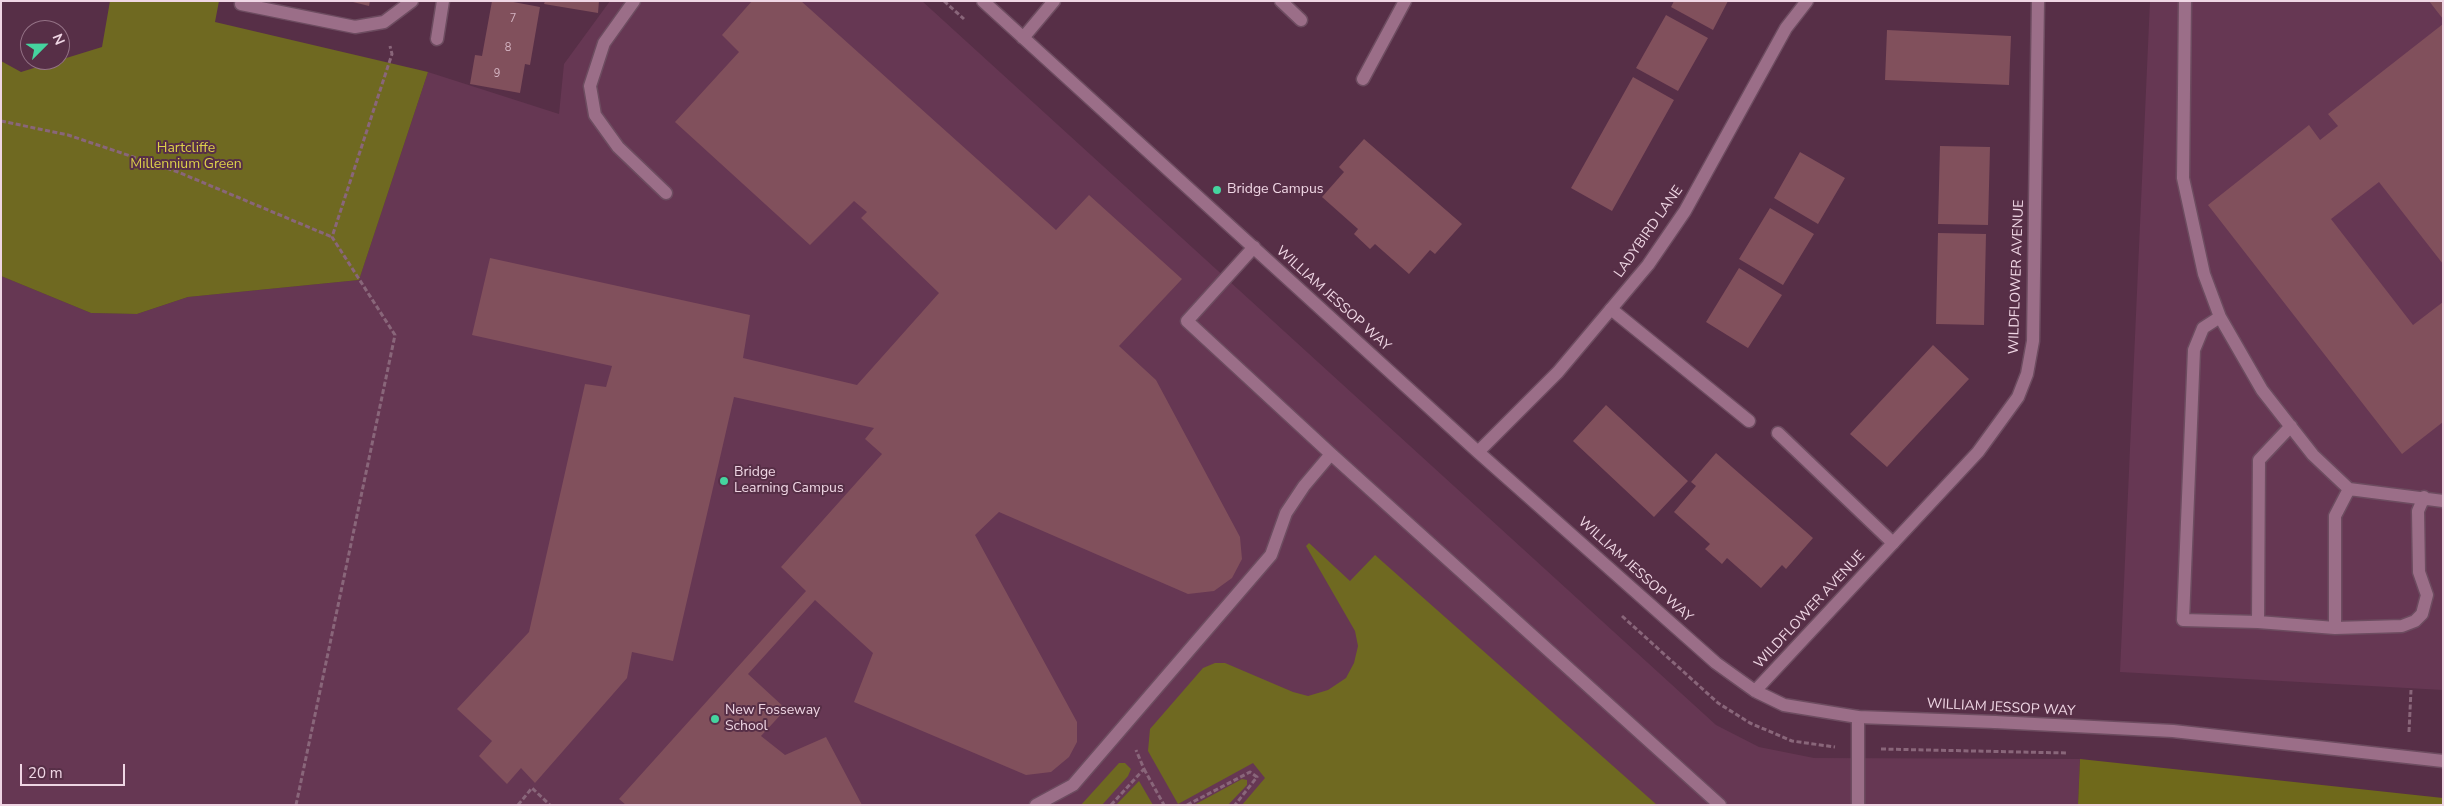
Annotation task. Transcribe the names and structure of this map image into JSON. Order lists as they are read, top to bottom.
{
  "streets": {
    "street": ["LADYBIRD LANE", "WILDFLOWER AVENUE", "WILLIAM JESSOP WAY"]
  },
  "crossings": [
    ["LADYBIRD LANE", "WILLIAM JESSOP WAY"],
    ["WILDFLOWER AVENUE", "WILLIAM JESSOP WAY"]
  ],
  "parks": ["Hartcliffe Millennium Green"],
  "places": ["Bridge Campus", "Bridge Learning Campus", "New Fosseway School"],
  "house_numbers": ["7", "8", "9"],
  "scale_bar": "20 m",
  "north": "top right"
}
